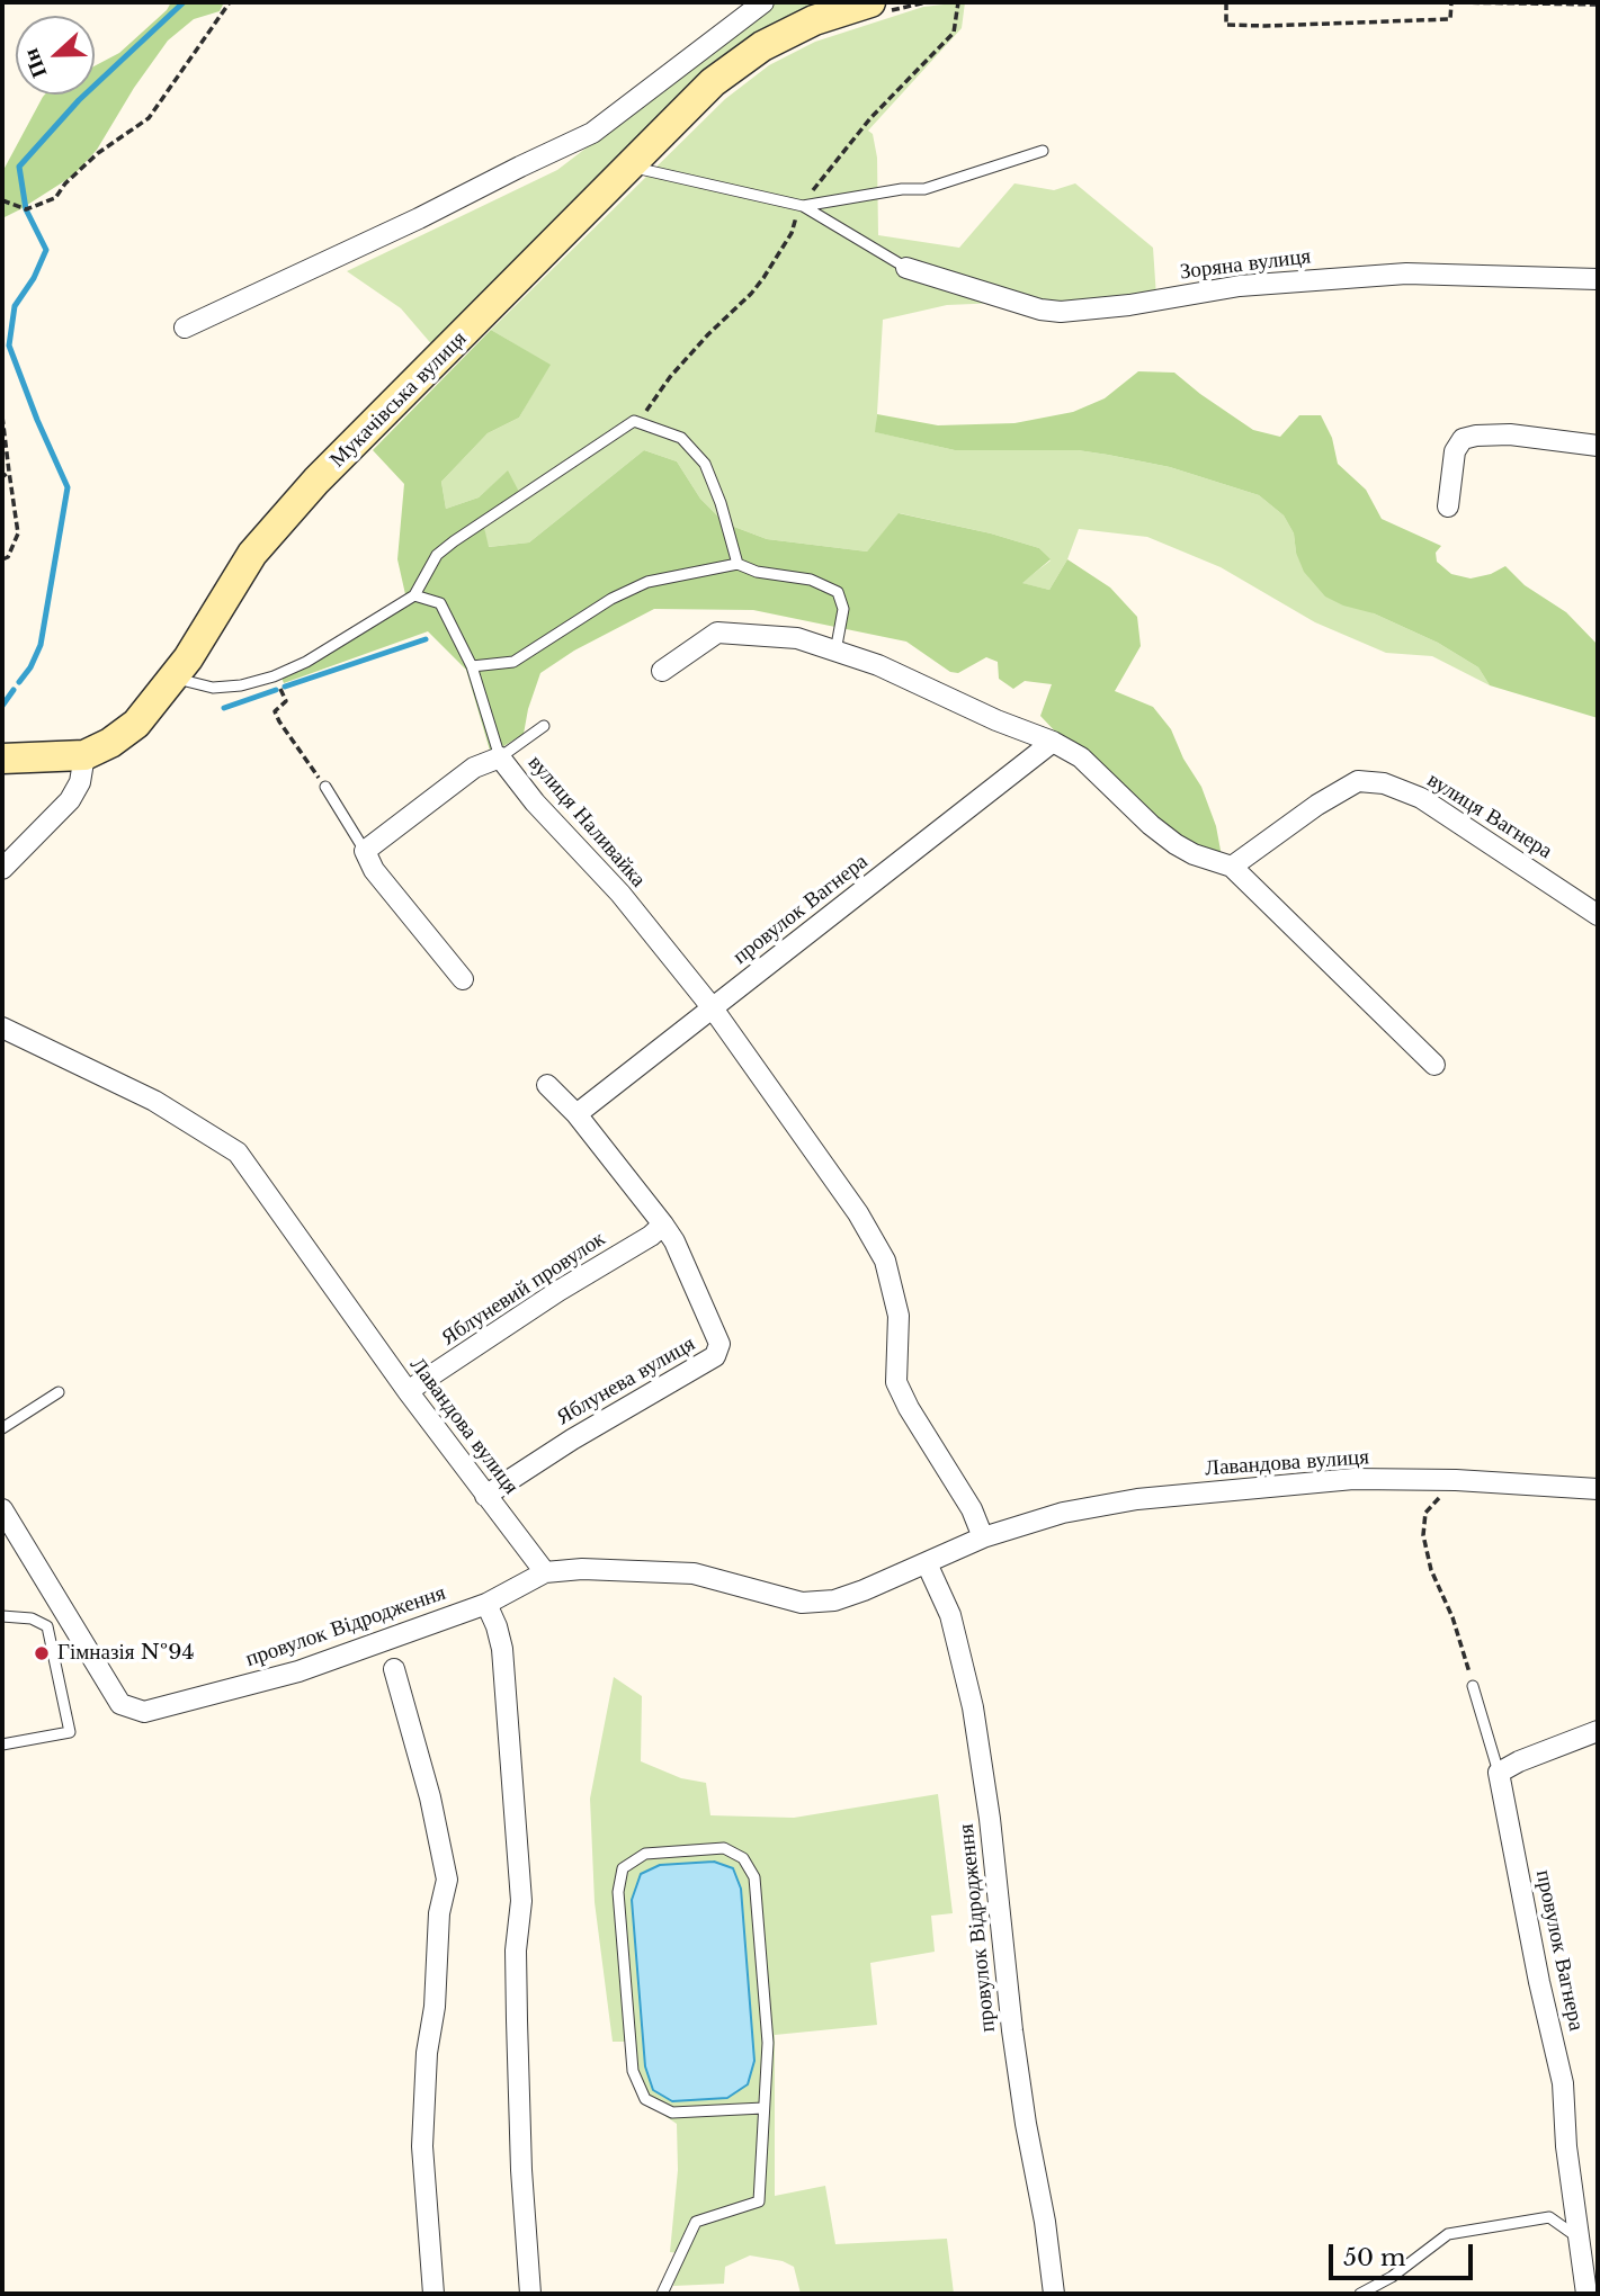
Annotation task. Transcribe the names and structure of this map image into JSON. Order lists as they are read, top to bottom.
{
  "streets": {
    "street": [
      "Зоряна вулиця",
      "Мукачівська вулиця",
      "вулиця Вагнера",
      "вулиця Наливайка",
      "провулок Вагнера",
      "Яблуневий провулок",
      "Яблунева вулиця",
      "Лавандова вулиця",
      "провулок Відродження"
    ]
  },
  "crossings": [
    ["вулиця Наливайка", "провулок Вагнера"],
    ["провулок Вагнера", "Яблунева вулиця"],
    ["Яблуневий провулок", "Яблунева вулиця"],
    ["Яблуневий провулок", "Лавандова вулиця"],
    ["Яблунева вулиця", "Лавандова вулиця"],
    ["Лавандова вулиця", "провулок Відродження"]
  ],
  "places": ["Гімназія №94"],
  "scale_bar": "50 m",
  "north": "left"
}
